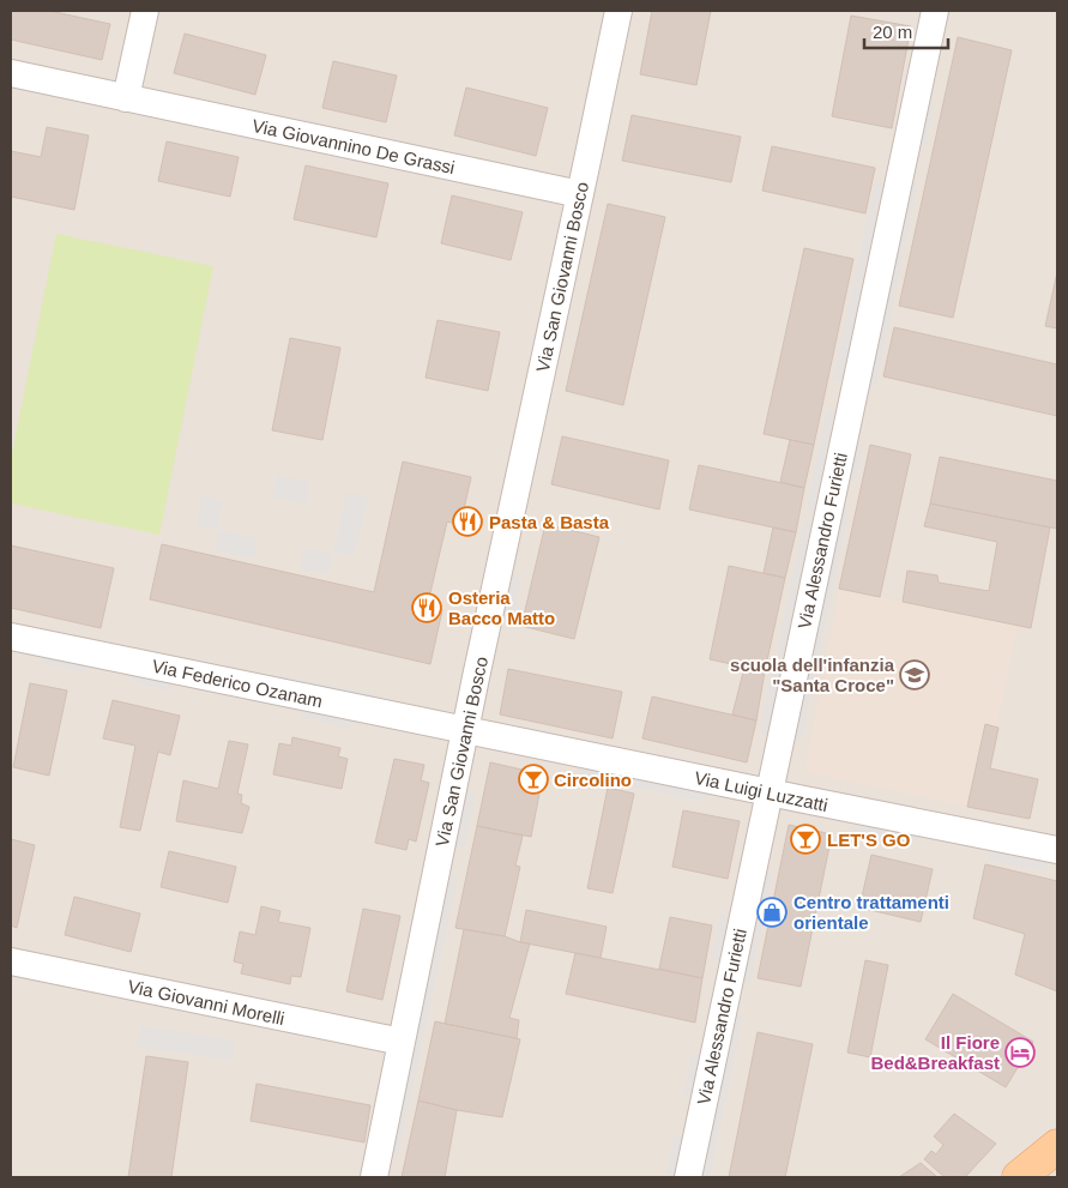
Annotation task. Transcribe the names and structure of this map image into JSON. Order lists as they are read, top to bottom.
{
  "streets": {
    "street": [
      "Via Giovannino De Grassi",
      "Via San Giovanni Bosco",
      "Via Alessandro Furietti",
      "Via Federico Ozanam",
      "Via Luigi Luzzatti",
      "Via Giovanni Morelli"
    ]
  },
  "crossings": [
    ["Via Giovannino De Grassi", "Via San Giovanni Bosco"],
    ["Via San Giovanni Bosco", "Via Federico Ozanam"],
    ["Via San Giovanni Bosco", "Via Luigi Luzzatti"],
    ["Via San Giovanni Bosco", "Via Giovanni Morelli"],
    ["Via Alessandro Furietti", "Via Luigi Luzzatti"],
    ["Via Federico Ozanam", "Via Luigi Luzzatti"]
  ],
  "places": {
    "restaurant": ["Pasta & Basta", "Osteria Bacco Matto"],
    "school or university": ["scuola dell'infanzia \"Santa Croce\""],
    "bar": ["Circolino", "LET'S GO"],
    "shop": ["Centro trattamenti orientale"],
    "hotel": ["Il Fiore Bed&Breakfast"]
  },
  "scale_bar": "20 m"
}
